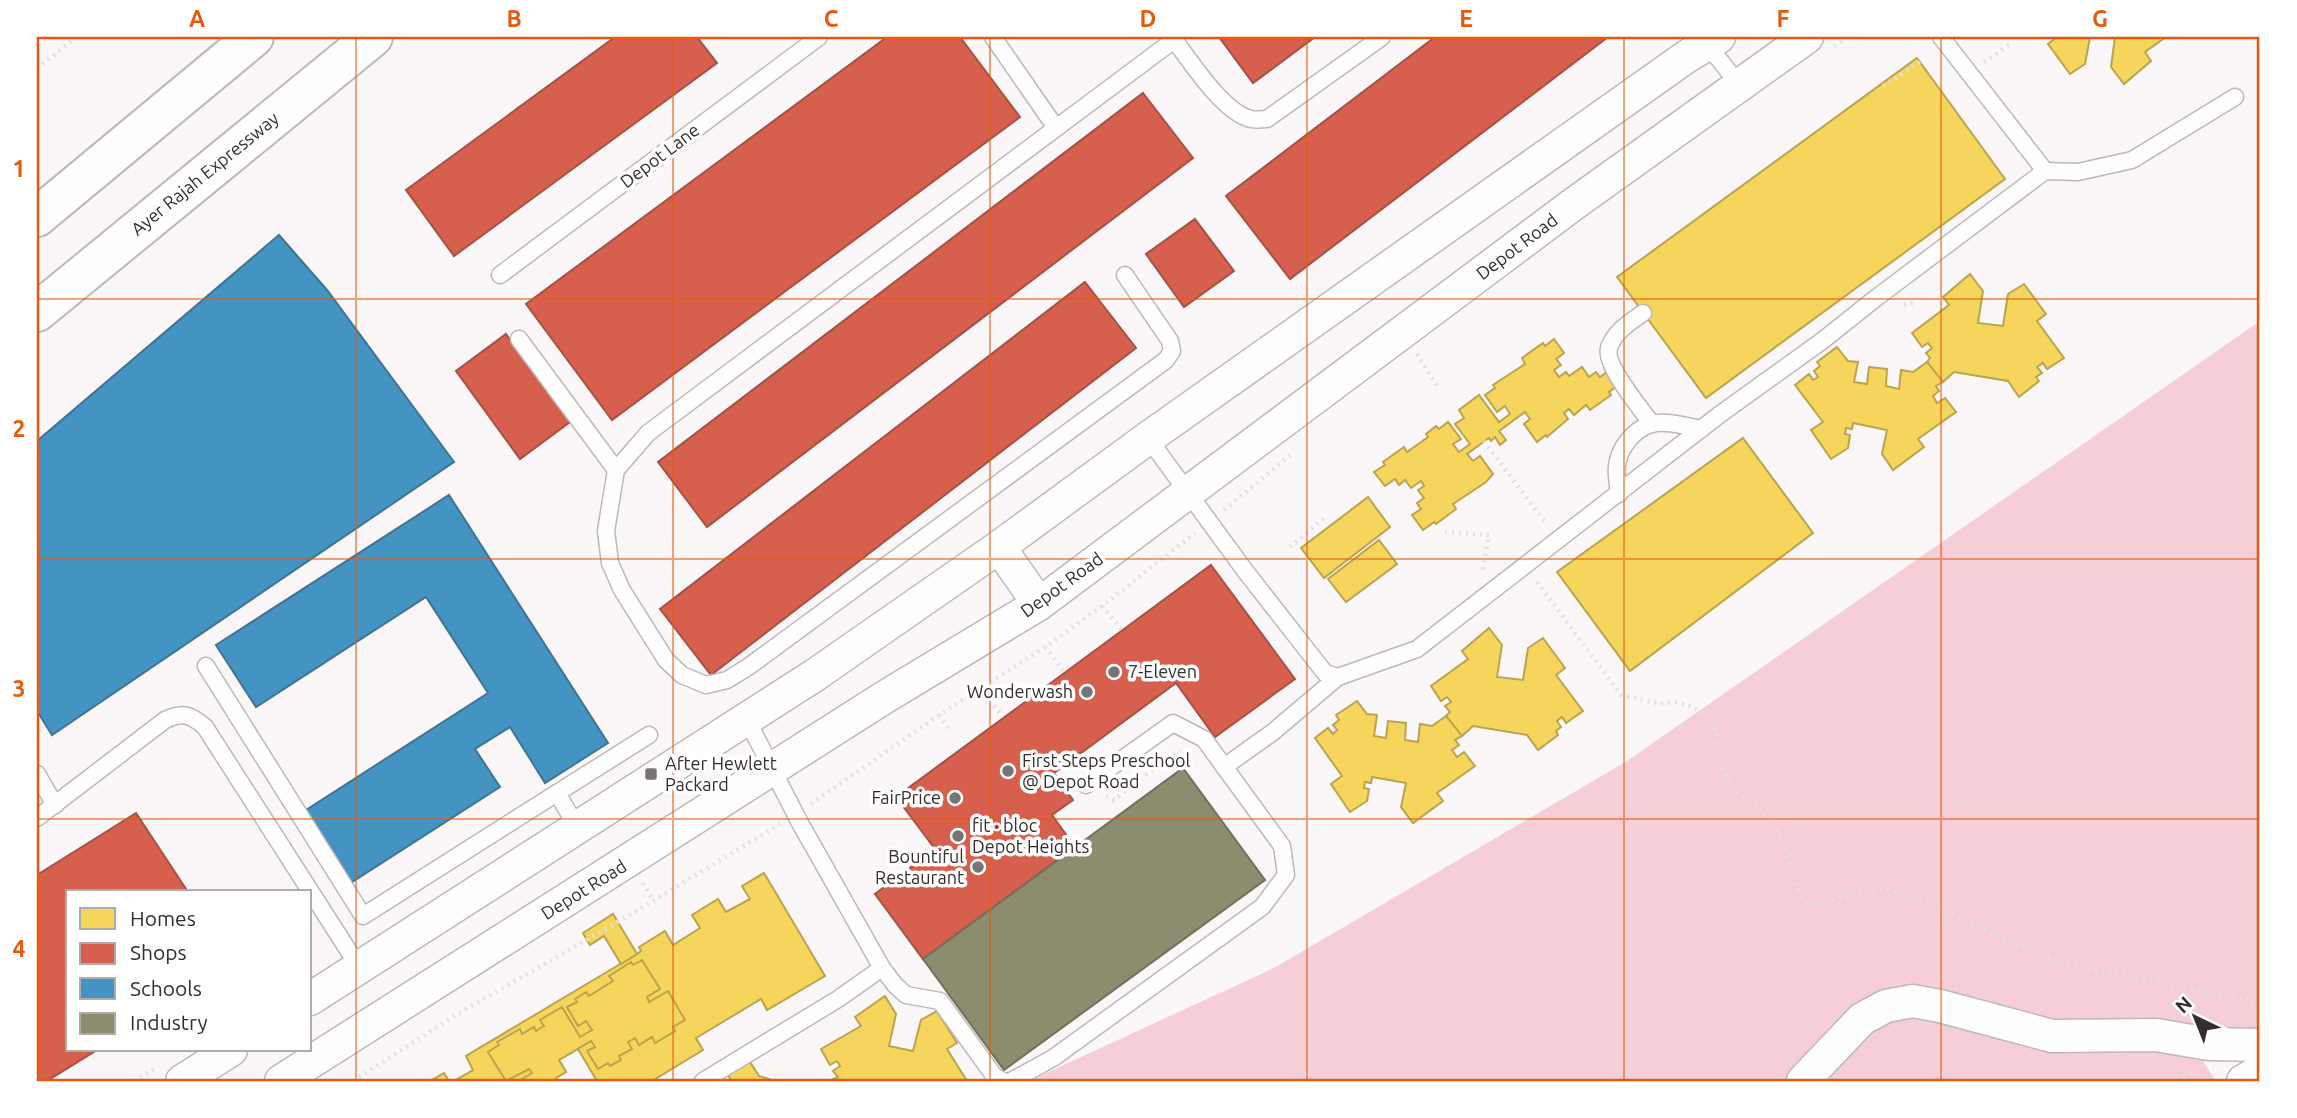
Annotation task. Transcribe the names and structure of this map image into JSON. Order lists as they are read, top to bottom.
{
  "streets": {
    "highway": ["Ayer Rajah Expressway"],
    "street": ["Depot Road"],
    "lane": ["Depot Lane"]
  },
  "places": {
    "other": [
      "7-Eleven",
      "Wonderwash",
      "First Steps Preschool @ Depot Road",
      "FairPrice",
      "fit · bloc Depot Heights",
      "Bountiful Restaurant"
    ],
    "transit": ["After Hewlett Packard"]
  },
  "legend": [
    "Homes",
    "Shops",
    "Schools",
    "Industry"
  ],
  "north": "top left",
  "grid": {
    "columns": [
      "A",
      "B",
      "C",
      "D",
      "E",
      "F",
      "G"
    ],
    "rows": [
      "1",
      "2",
      "3",
      "4"
    ]
  }
}
